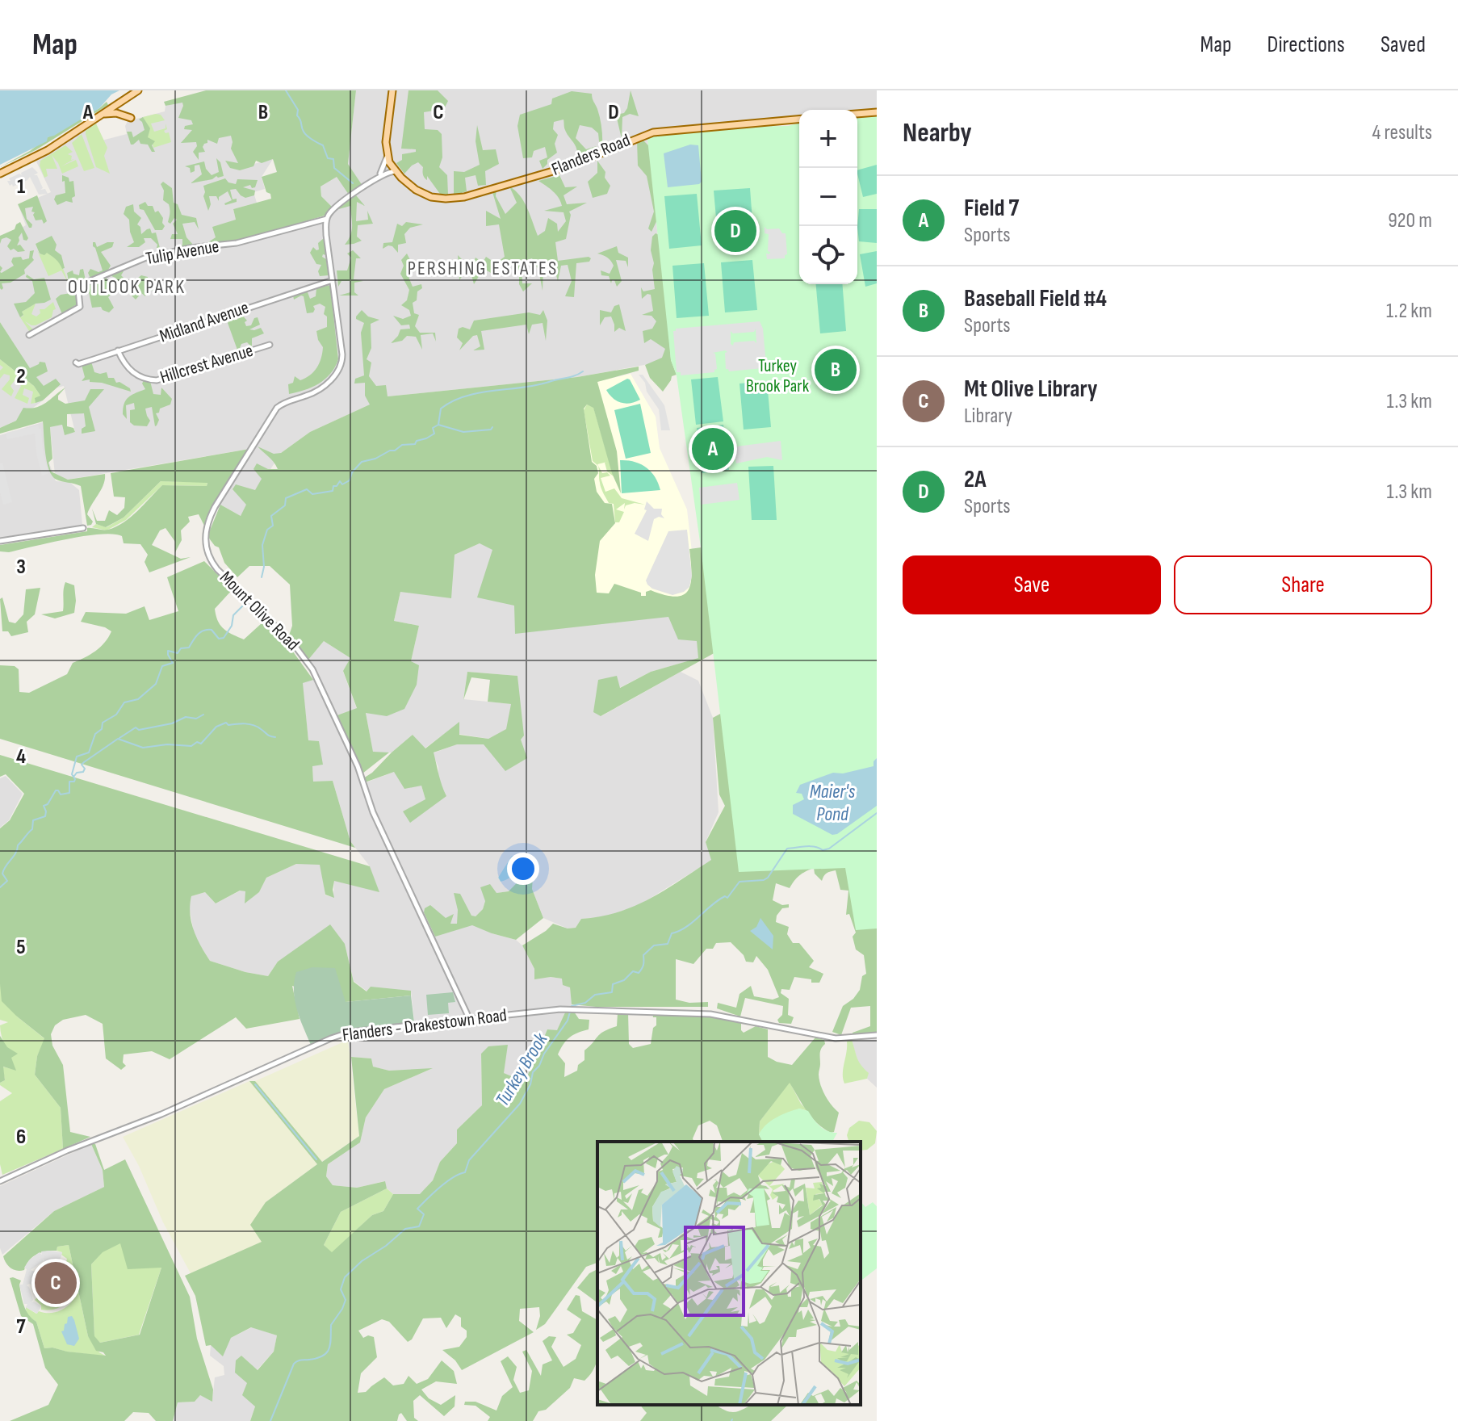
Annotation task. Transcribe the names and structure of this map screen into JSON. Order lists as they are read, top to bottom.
{
  "streets": {
    "main road": ["Flanders Road"],
    "street": [
      "Tulip Avenue",
      "Midland Avenue",
      "Hillcrest Avenue",
      "Mount Olive Road",
      "Flanders - Drakestown Road"
    ]
  },
  "crossings": [
    ["Tulip Avenue", "Mount Olive Road"],
    ["Midland Avenue", "Hillcrest Avenue"],
    ["Midland Avenue", "Mount Olive Road"],
    ["Mount Olive Road", "Flanders - Drakestown Road"]
  ],
  "districts": ["PERSHING ESTATES", "OUTLOOK PARK"],
  "water": ["Maier's Pond", "Turkey Brook"],
  "parks": ["Turkey Brook Park"],
  "page": {
    "header": "Map",
    "nav": ["Map", "Directions", "Saved"],
    "heading": ["Nearby", "4 results"],
    "map_buttons": ["+", "−"],
    "list": [
      {
        "mark": "A",
        "name": "Field 7",
        "note": "Sports",
        "value": "920 m"
      },
      {
        "mark": "B",
        "name": "Baseball Field #4",
        "note": "Sports",
        "value": "1.2 km"
      },
      {
        "mark": "C",
        "name": "Mt Olive Library",
        "note": "Library",
        "value": "1.3 km"
      },
      {
        "mark": "D",
        "name": "2A",
        "note": "Sports",
        "value": "1.3 km"
      }
    ],
    "pins": [
      "D",
      "B",
      "A",
      "C"
    ],
    "buttons": ["Save", "Share"]
  },
  "grid": {
    "columns": [
      "A",
      "B",
      "C",
      "D"
    ],
    "rows": [
      "1",
      "2",
      "3",
      "4",
      "5",
      "6",
      "7"
    ]
  }
}
